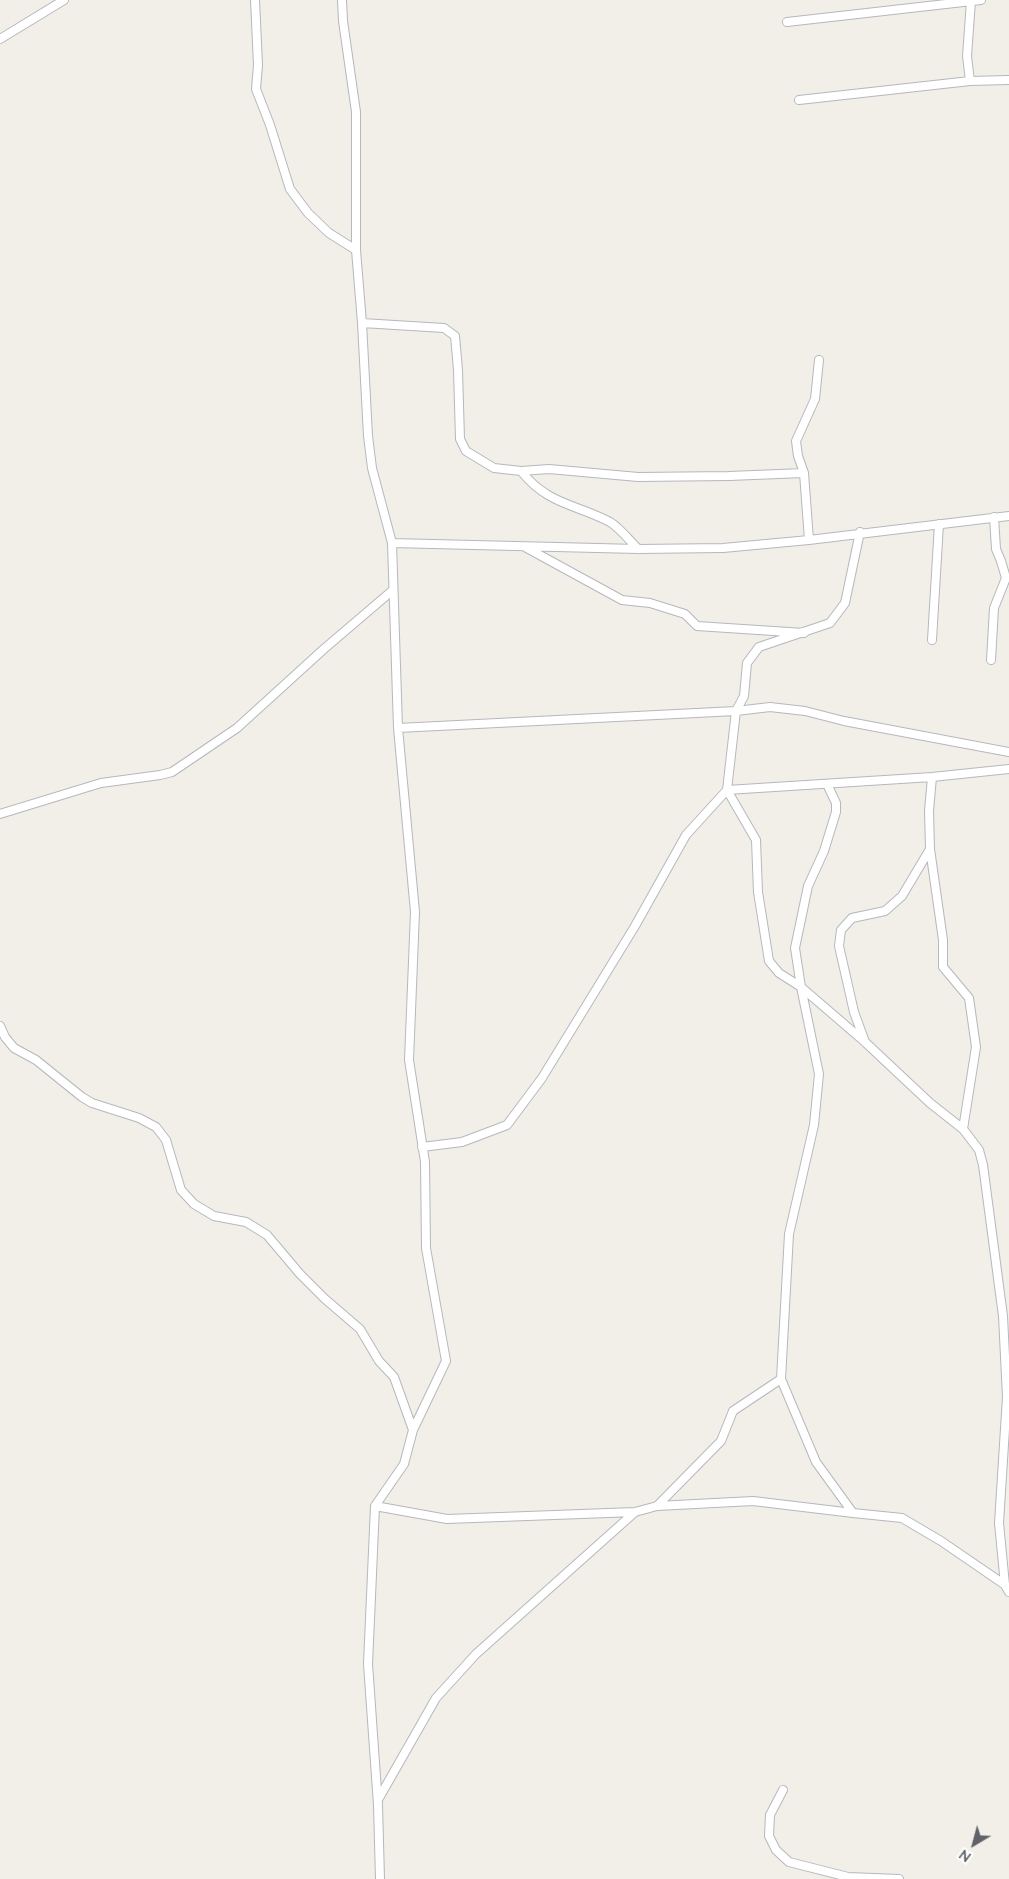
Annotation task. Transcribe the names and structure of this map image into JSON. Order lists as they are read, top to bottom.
{
  "north": "bottom left"
}
